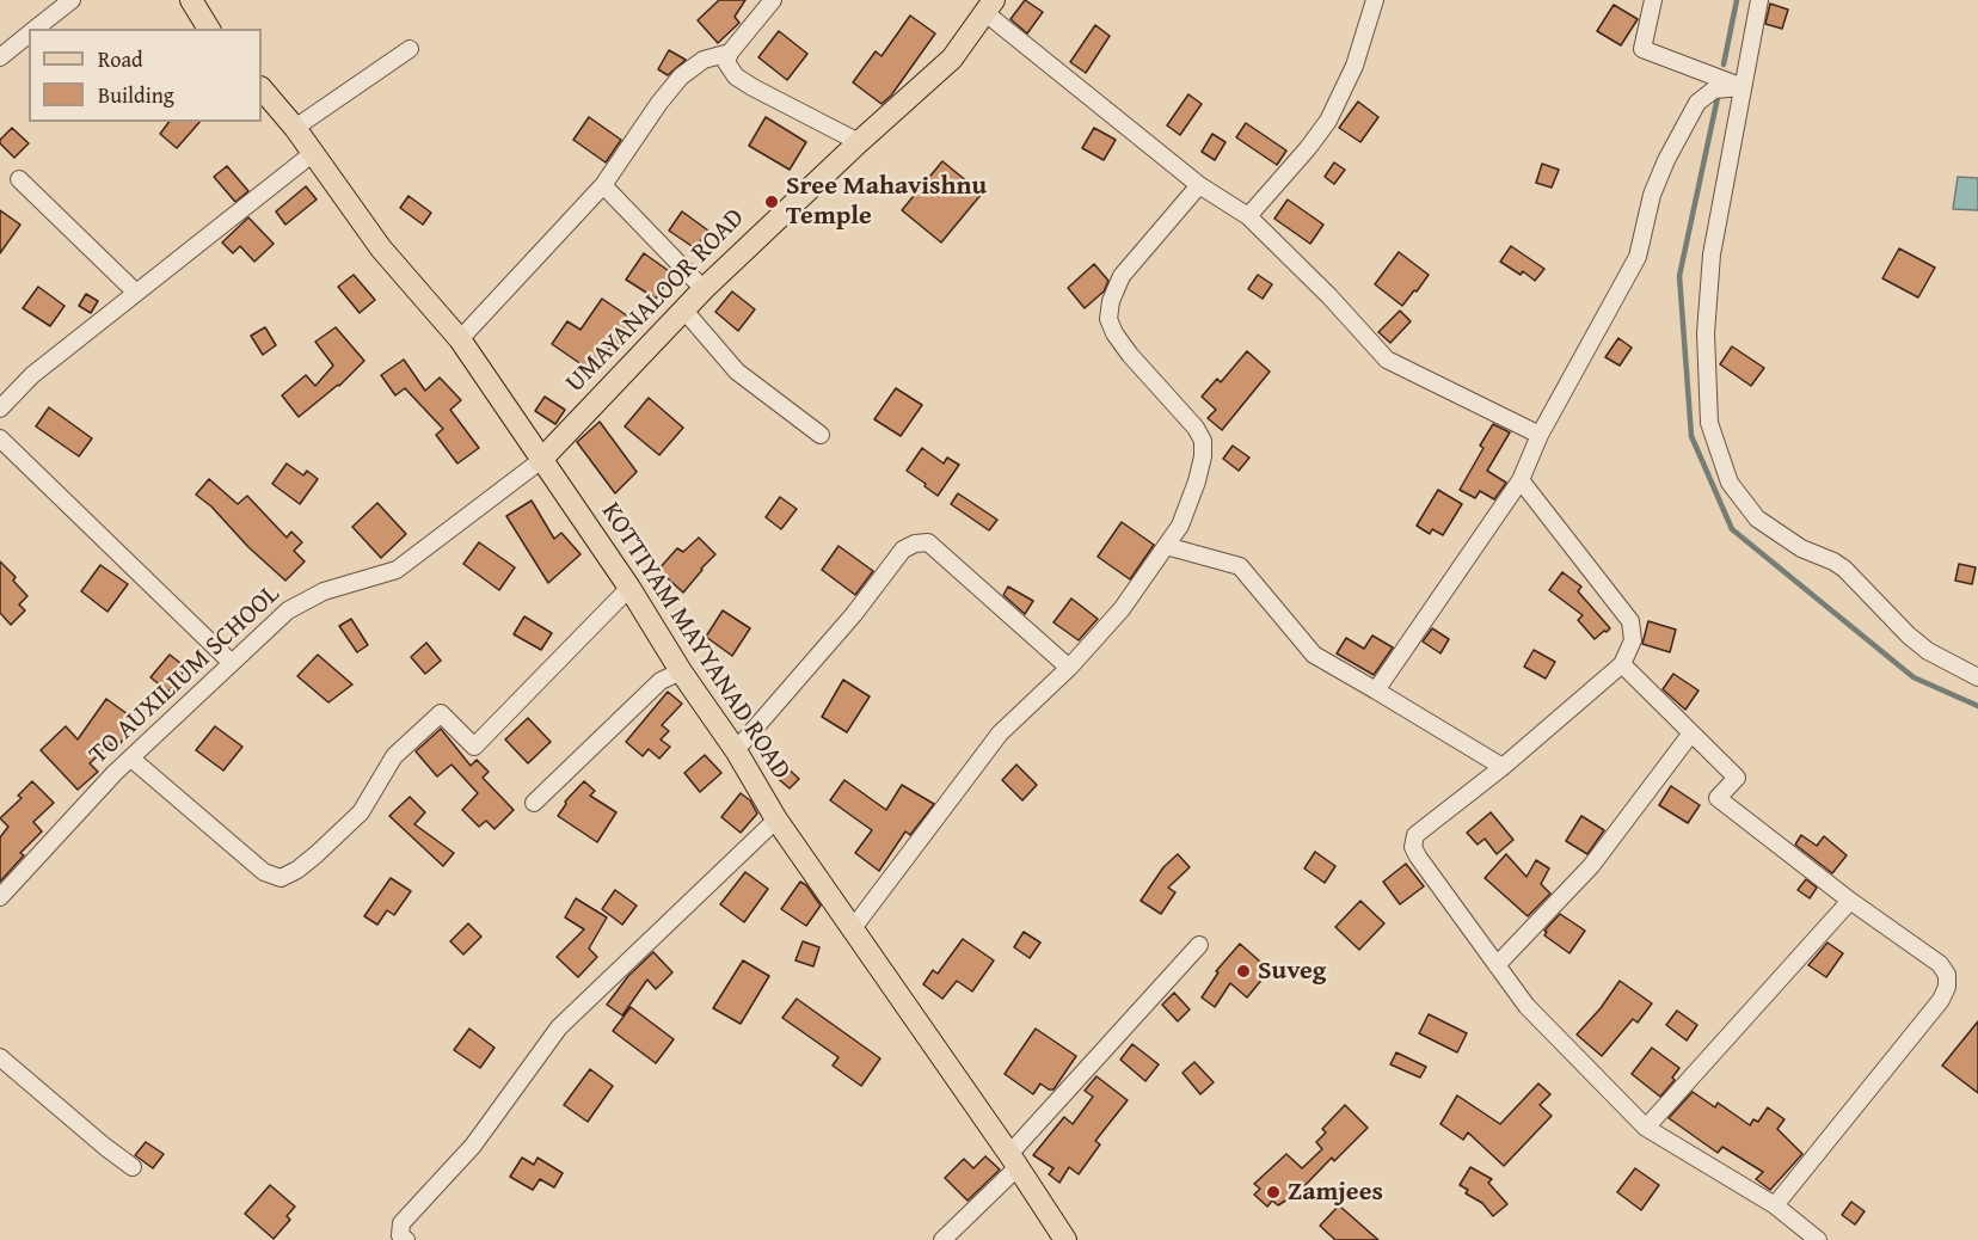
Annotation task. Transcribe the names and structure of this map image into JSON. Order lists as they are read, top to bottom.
{
  "streets": {
    "main road": ["UMAYANALOOR ROAD", "KOTTIYAM MAYYANAD ROAD"],
    "street": ["TO AUXILIUM SCHOOL"]
  },
  "crossings": [
    ["UMAYANALOOR ROAD", "KOTTIYAM MAYYANAD ROAD"],
    ["UMAYANALOOR ROAD", "TO AUXILIUM SCHOOL"],
    ["KOTTIYAM MAYYANAD ROAD", "TO AUXILIUM SCHOOL"]
  ],
  "places": ["Sree Mahavishnu Temple", "Suveg", "Zamjees"],
  "legend": ["Road", "Building"]
}
